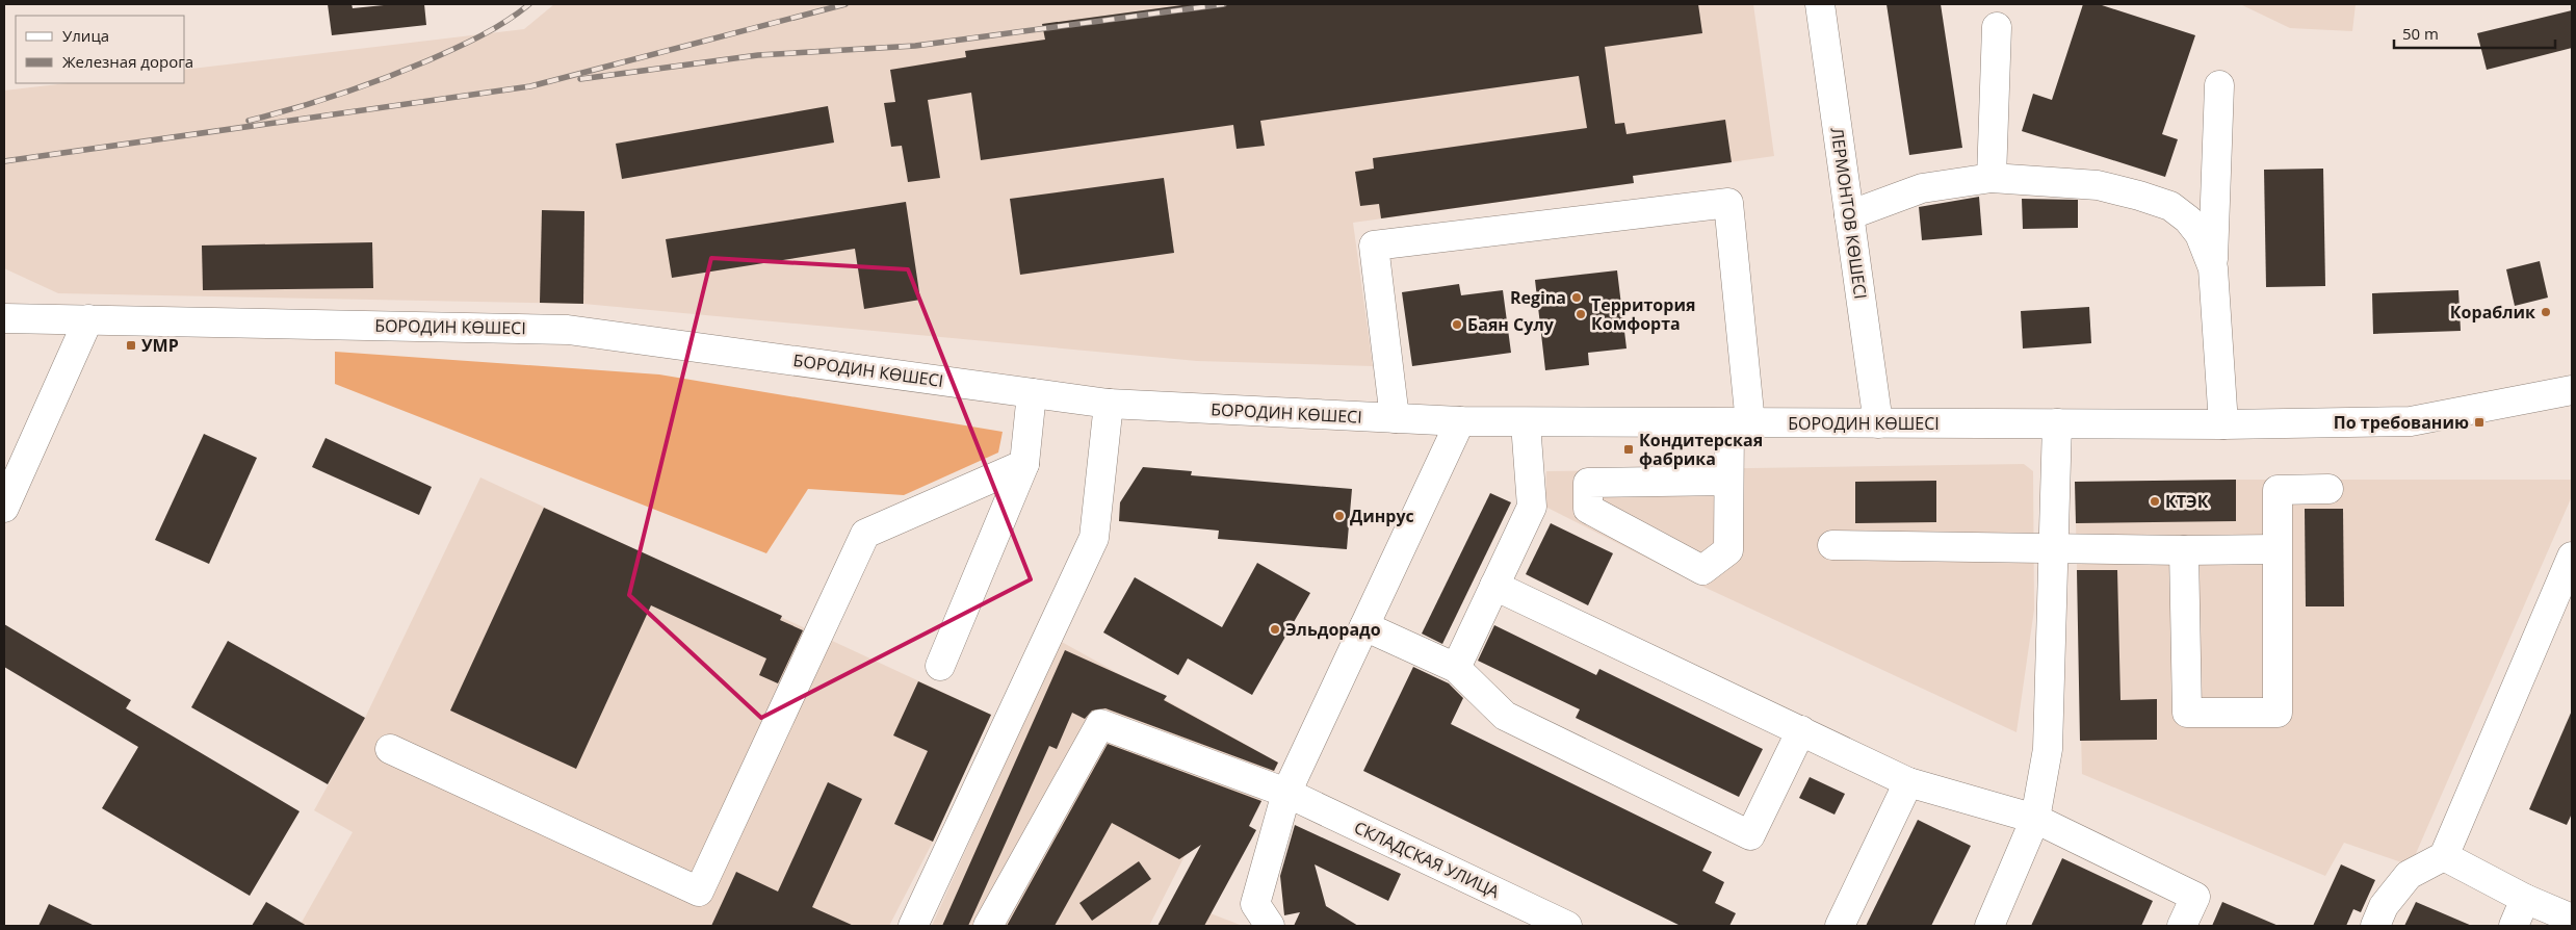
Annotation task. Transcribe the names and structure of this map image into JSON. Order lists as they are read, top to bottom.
{
  "streets": {
    "street": ["ЛЕРМОНТОВ КӨШЕСІ", "БОРОДИН КӨШЕСІ", "СКЛАДСКАЯ УЛИЦА"]
  },
  "crossings": [
    ["ЛЕРМОНТОВ КӨШЕСІ", "БОРОДИН КӨШЕСІ"]
  ],
  "places": {
    "other": [
      "Regina",
      "Кораблик",
      "Территория Комфорта",
      "Баян Сулу",
      "КТЭК",
      "Динрус",
      "Эльдорадо"
    ],
    "transit": ["УМР", "По требованию", "Кондитерская фабрика"]
  },
  "legend": ["Улица", "Железная дорога"],
  "scale_bar": "50 m"
}
